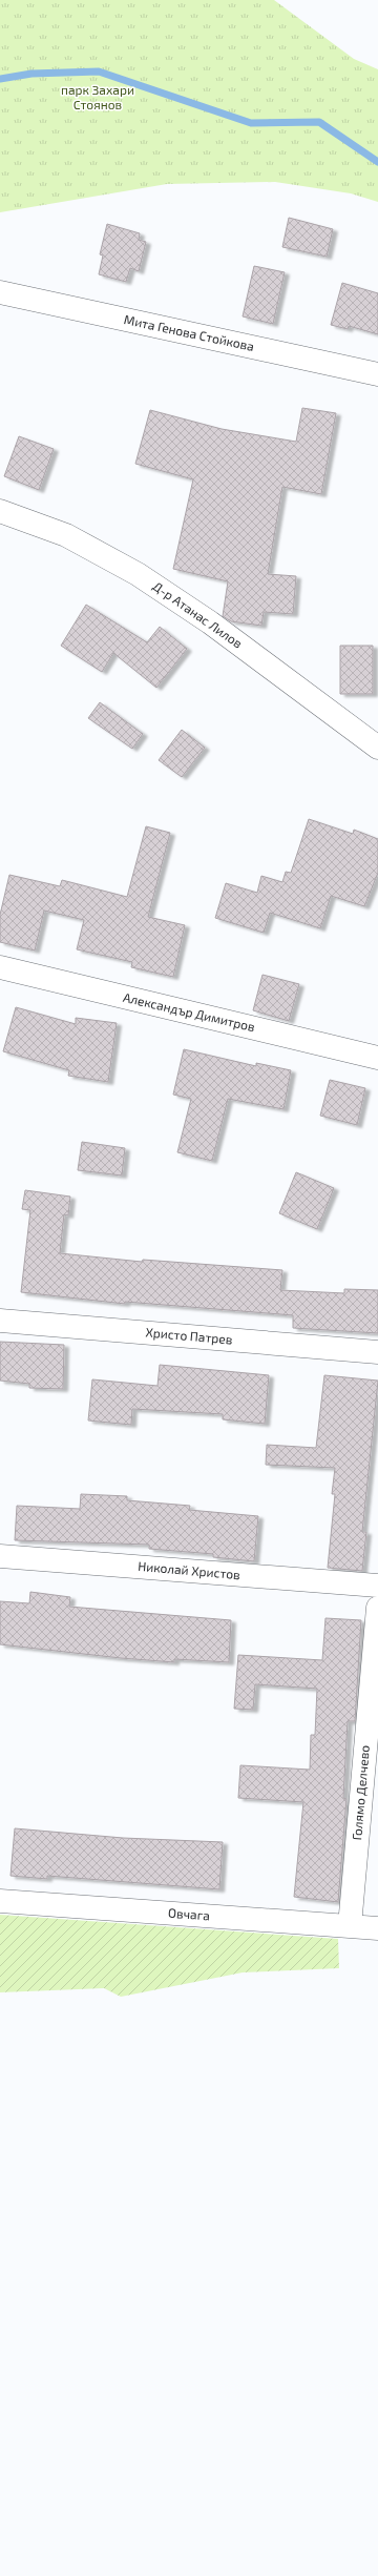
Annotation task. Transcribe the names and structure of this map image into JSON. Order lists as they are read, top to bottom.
{
  "streets": {
    "street": [
      "Мита Генова Стойкова",
      "Д-р Атанас Лилов",
      "Александър Димитров",
      "Христо Патрев",
      "Николай Христов",
      "Голямо Делчево",
      "Овчага"
    ]
  },
  "crossings": [
    ["Голямо Делчево", "Овчага"]
  ],
  "parks": ["парк Захари Стоянов"]
}
